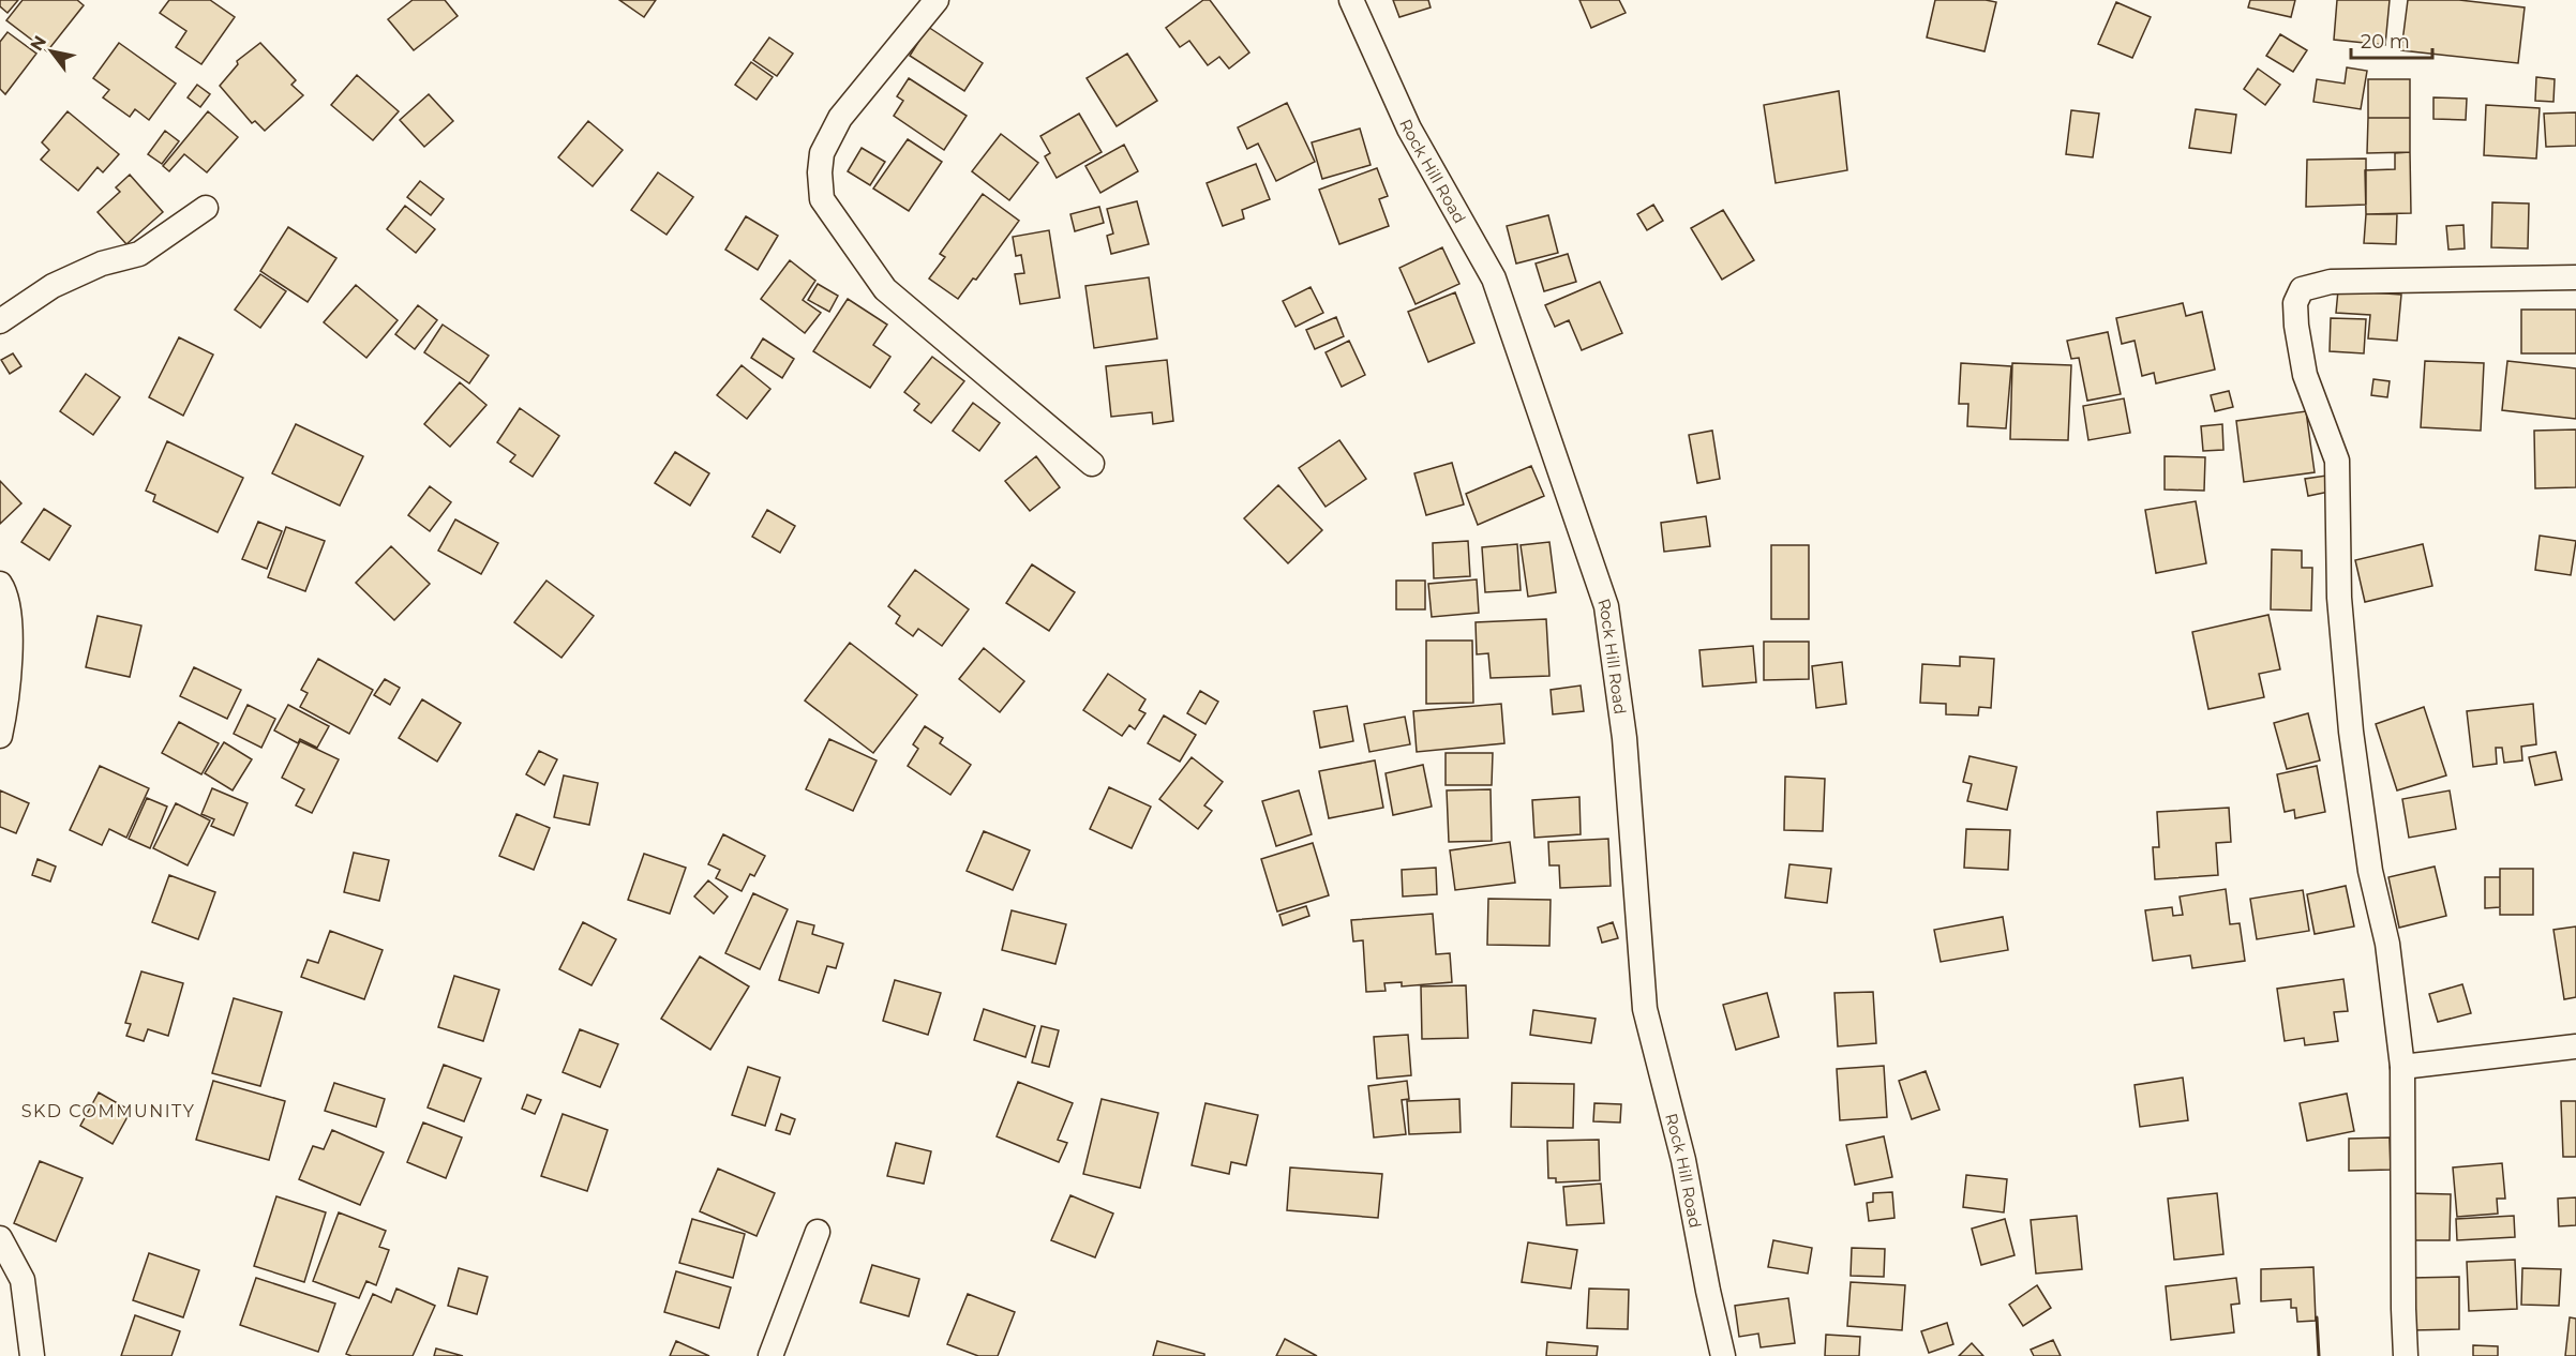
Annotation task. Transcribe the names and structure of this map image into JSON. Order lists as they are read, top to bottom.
{
  "streets": {
    "street": ["Rock Hill Road"]
  },
  "districts": ["SKD COMMUNITY"],
  "scale_bar": "20 m",
  "north": "top left"
}
